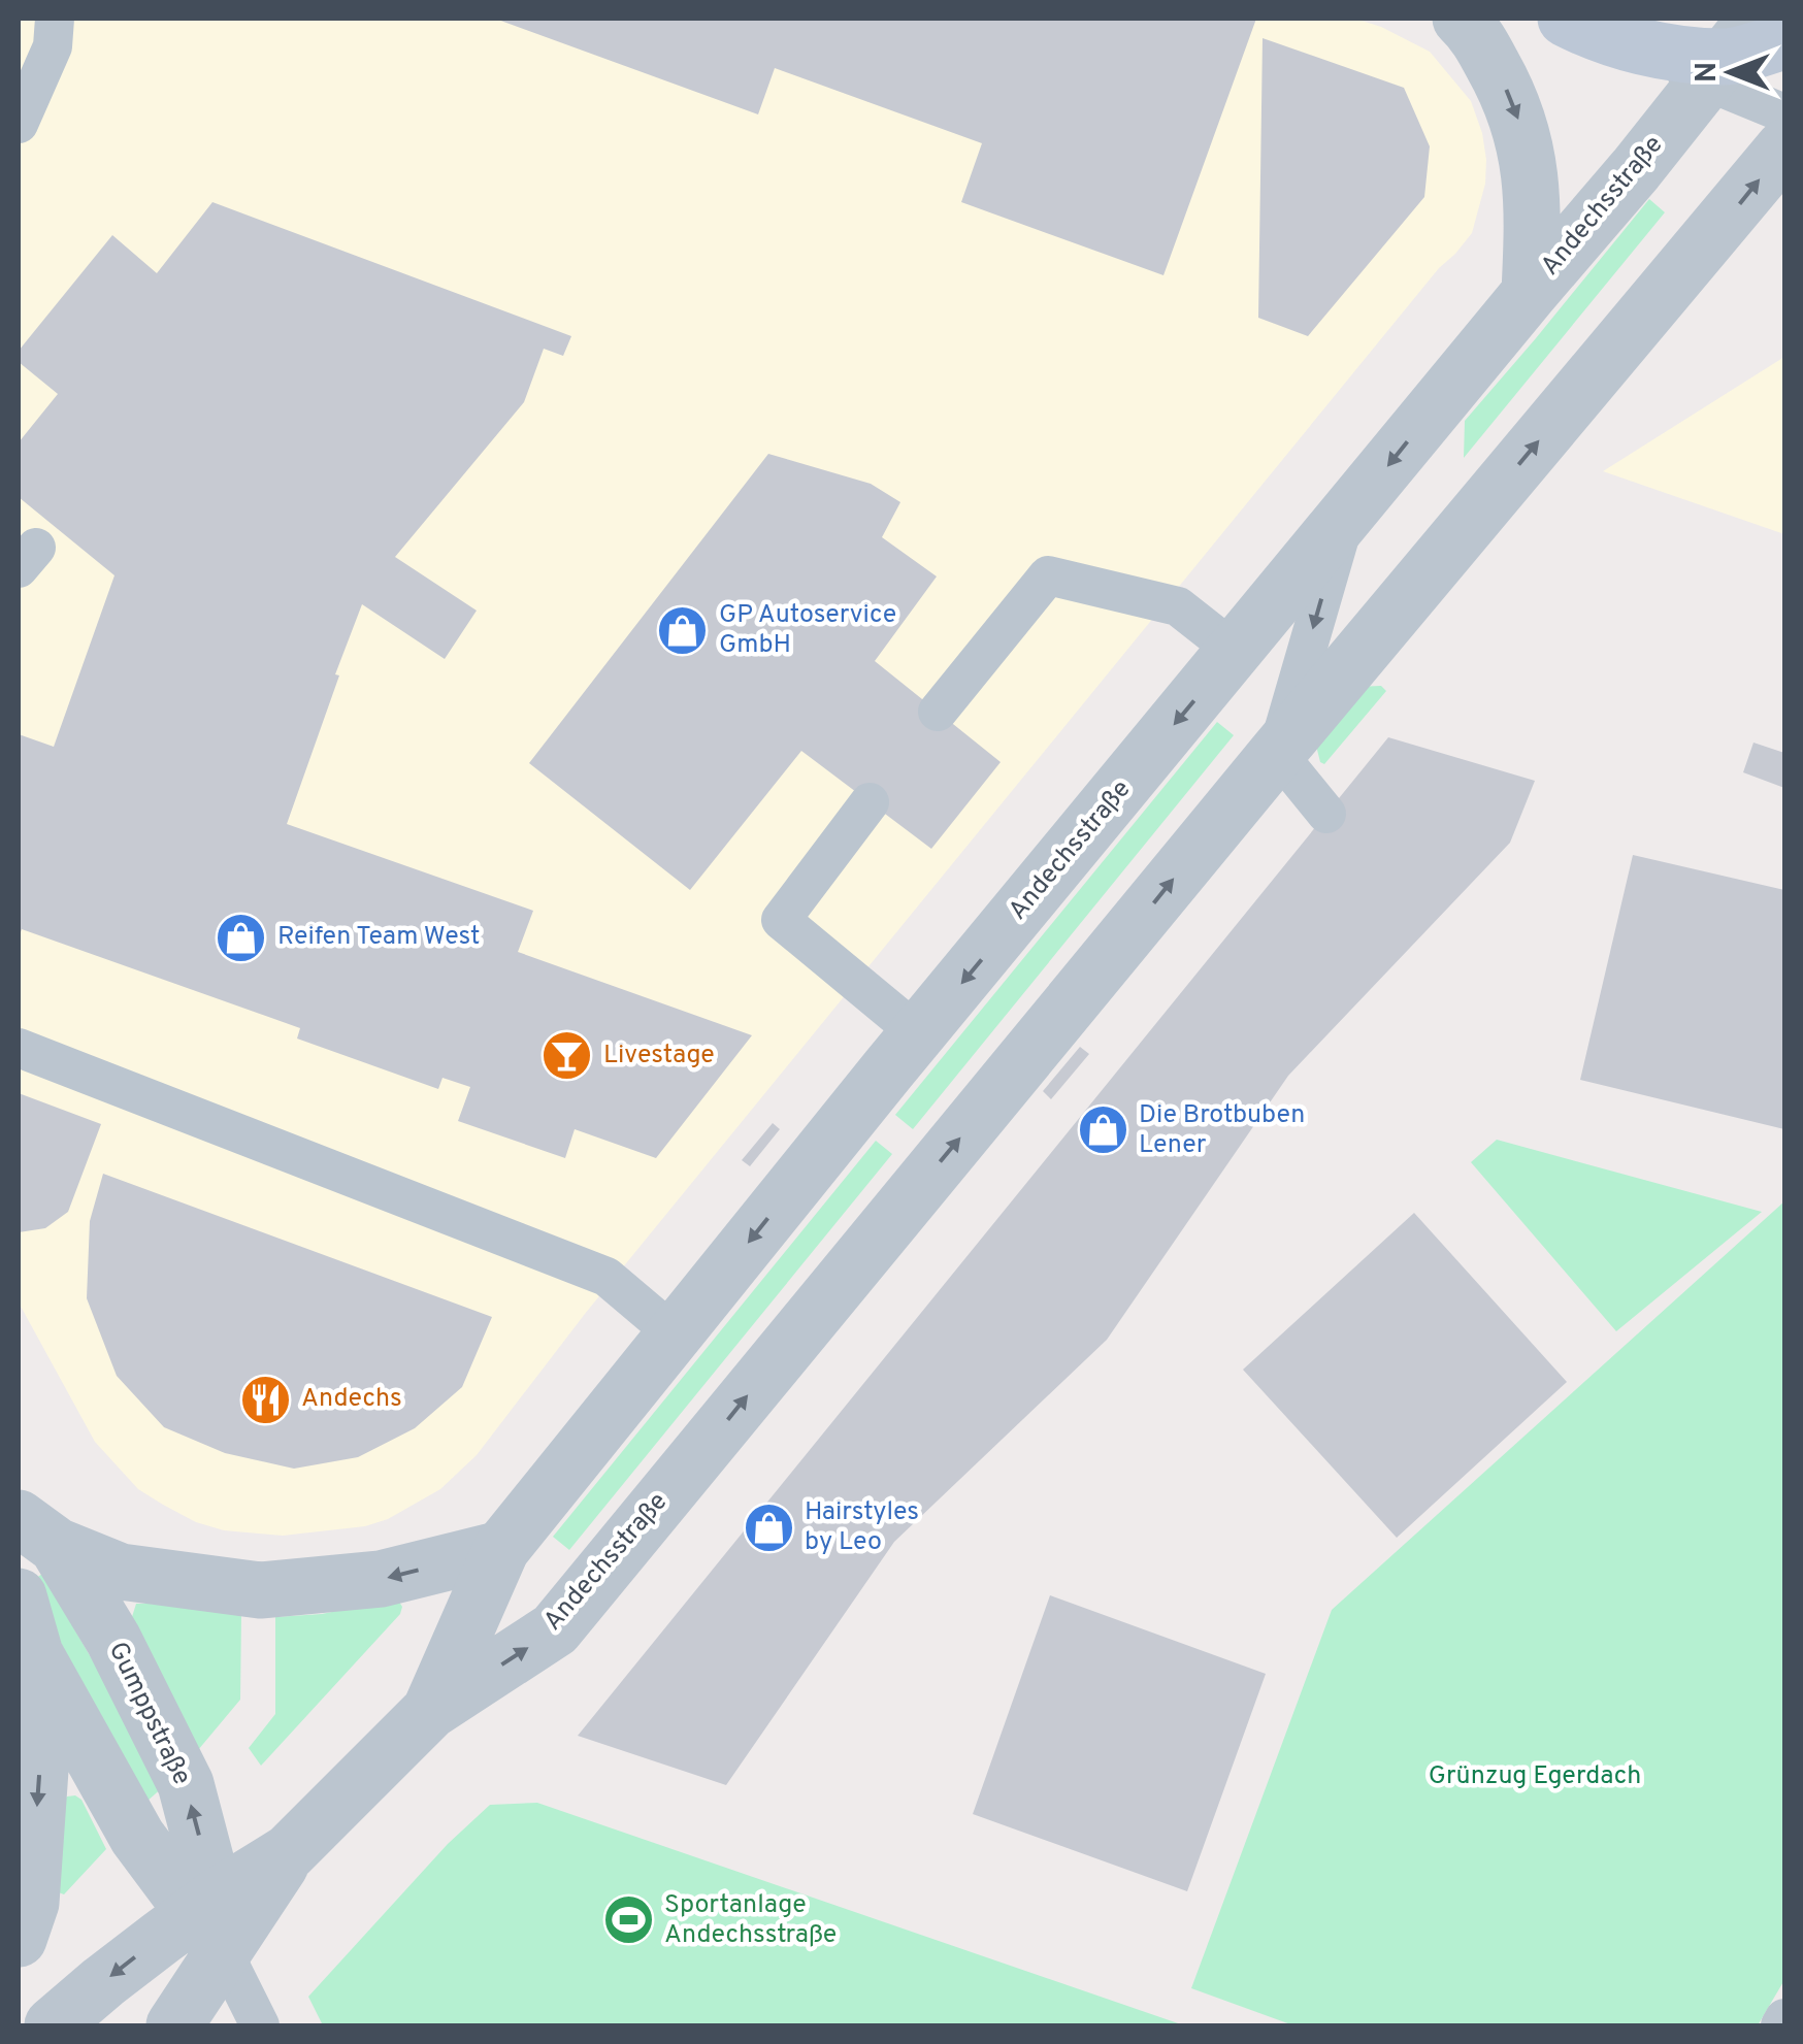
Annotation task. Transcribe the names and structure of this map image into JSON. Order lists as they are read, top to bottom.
{
  "streets": {
    "street": ["Andechsstraße", "Gumppstraße"]
  },
  "crossings": [
    ["Andechsstraße", "Gumppstraße"]
  ],
  "parks": ["Grünzug Egerdach"],
  "places": {
    "shop": [
      "GP Autoservice GmbH",
      "Reifen Team West",
      "Die Brotbuben Lener",
      "Hairstyles by Leo"
    ],
    "bar": ["Livestage"],
    "restaurant": ["Andechs"],
    "sports": ["Sportanlage Andechsstraße"]
  },
  "north": "left"
}
